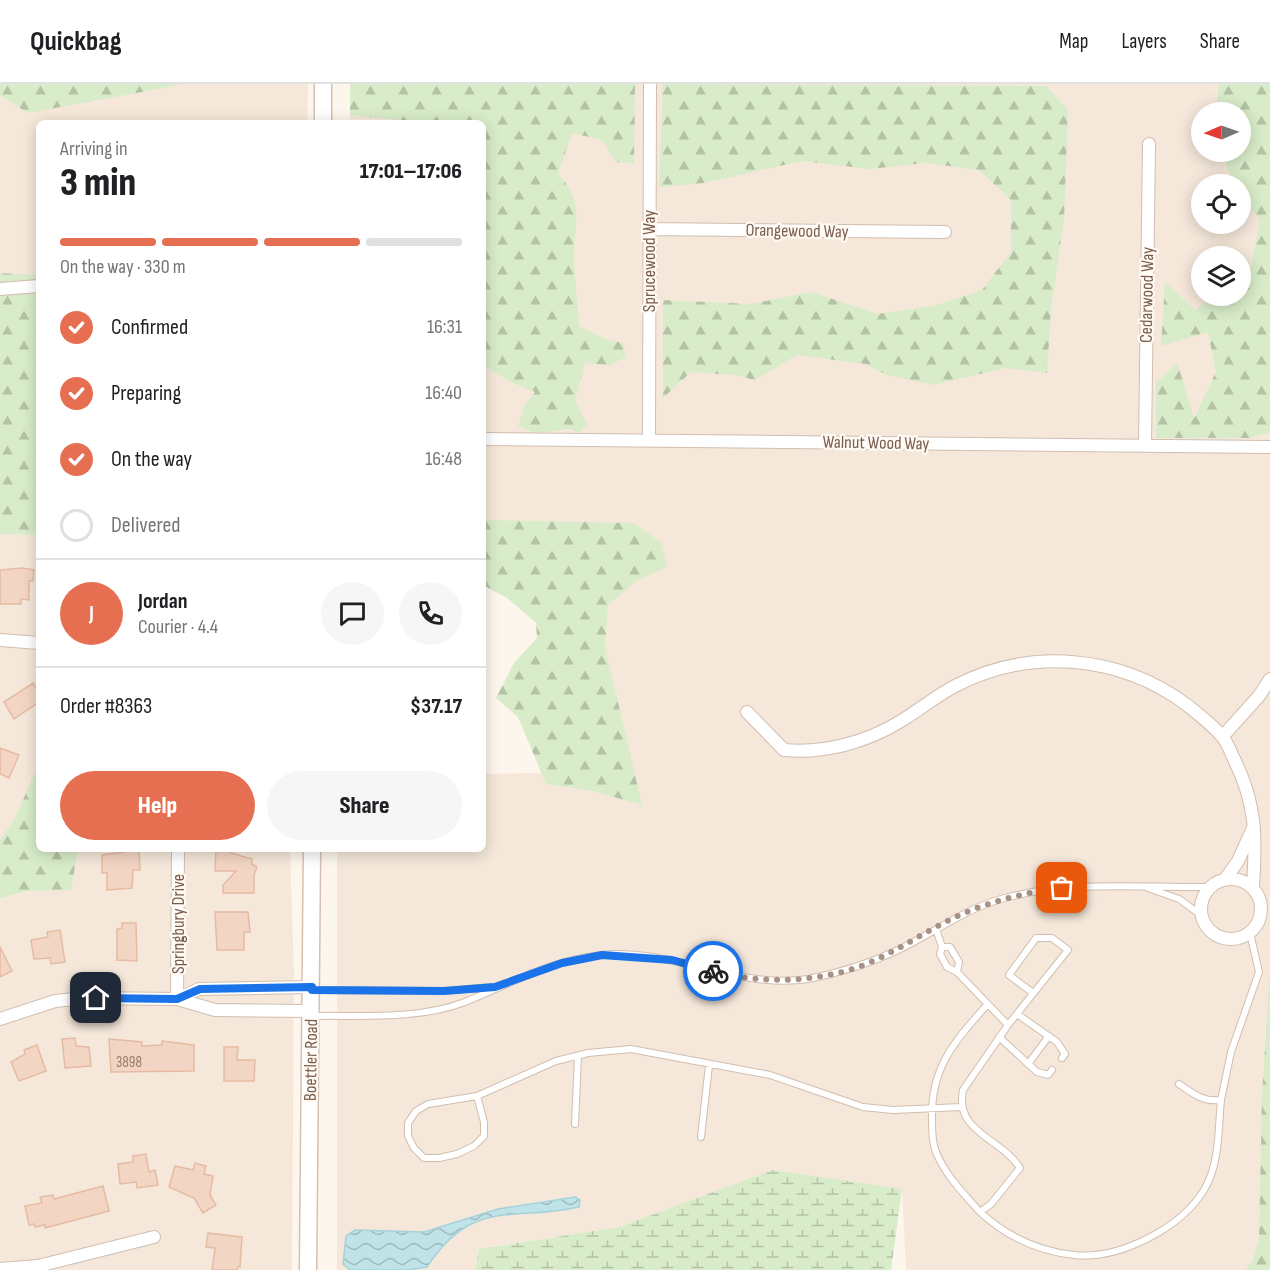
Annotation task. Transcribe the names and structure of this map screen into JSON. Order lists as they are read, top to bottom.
{
  "streets": {
    "street": [
      "Orangewood Way",
      "Sprucewood Way",
      "Cedarwood Way",
      "Walnut Wood Way",
      "Springbury Drive",
      "Boettler Road"
    ]
  },
  "crossings": [
    ["Orangewood Way", "Sprucewood Way"],
    ["Sprucewood Way", "Walnut Wood Way"],
    ["Cedarwood Way", "Walnut Wood Way"]
  ],
  "house_numbers": ["3898"],
  "north": "left",
  "page": {
    "header": "Quickbag",
    "nav": ["Map", "Layers", "Share"],
    "heading": ["3 min", "Arriving in", "17:01–17:06"],
    "panel": [
      "Jordan",
      "Courier · 4.4",
      "Order #8363",
      "$37.17"
    ],
    "bar": "On the way · 330 m",
    "list": [
      ["Confirmed", "16:31"],
      ["Preparing", "16:40"],
      ["On the way", "16:48"],
      "Delivered"
    ],
    "round": "J",
    "buttons": ["Help", "Share"]
  }
}
